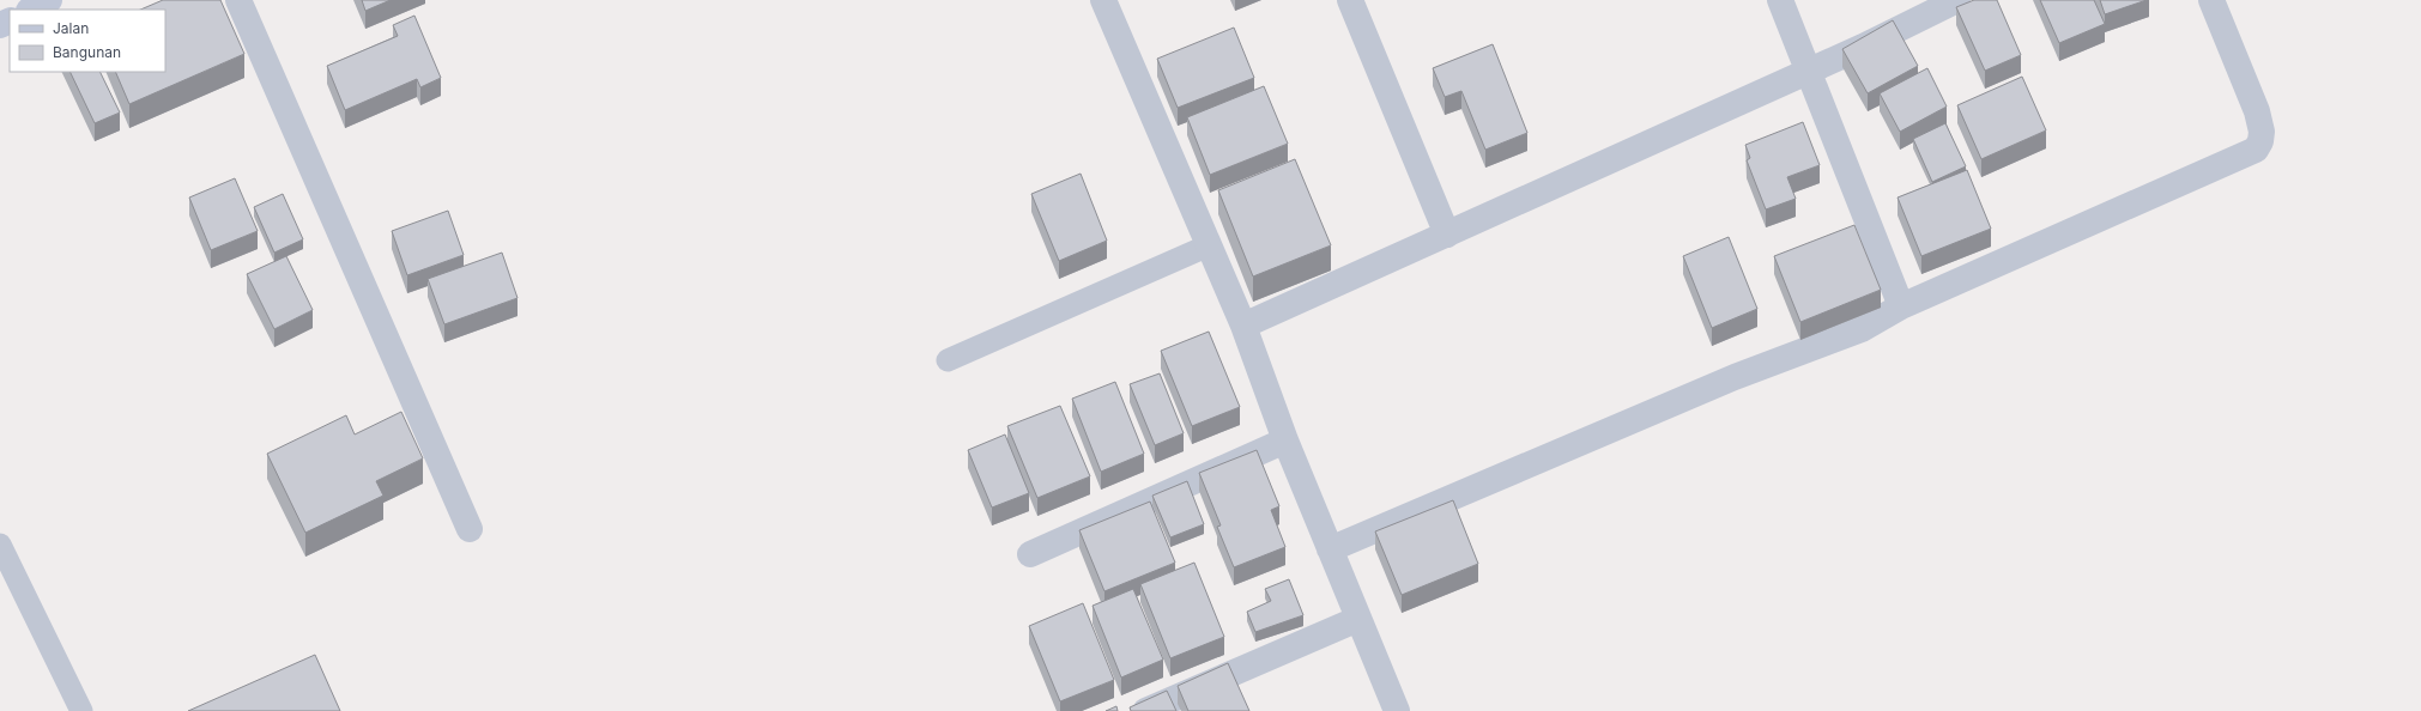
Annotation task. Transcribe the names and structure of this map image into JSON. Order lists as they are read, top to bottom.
{
  "legend": ["Jalan", "Bangunan"]
}
